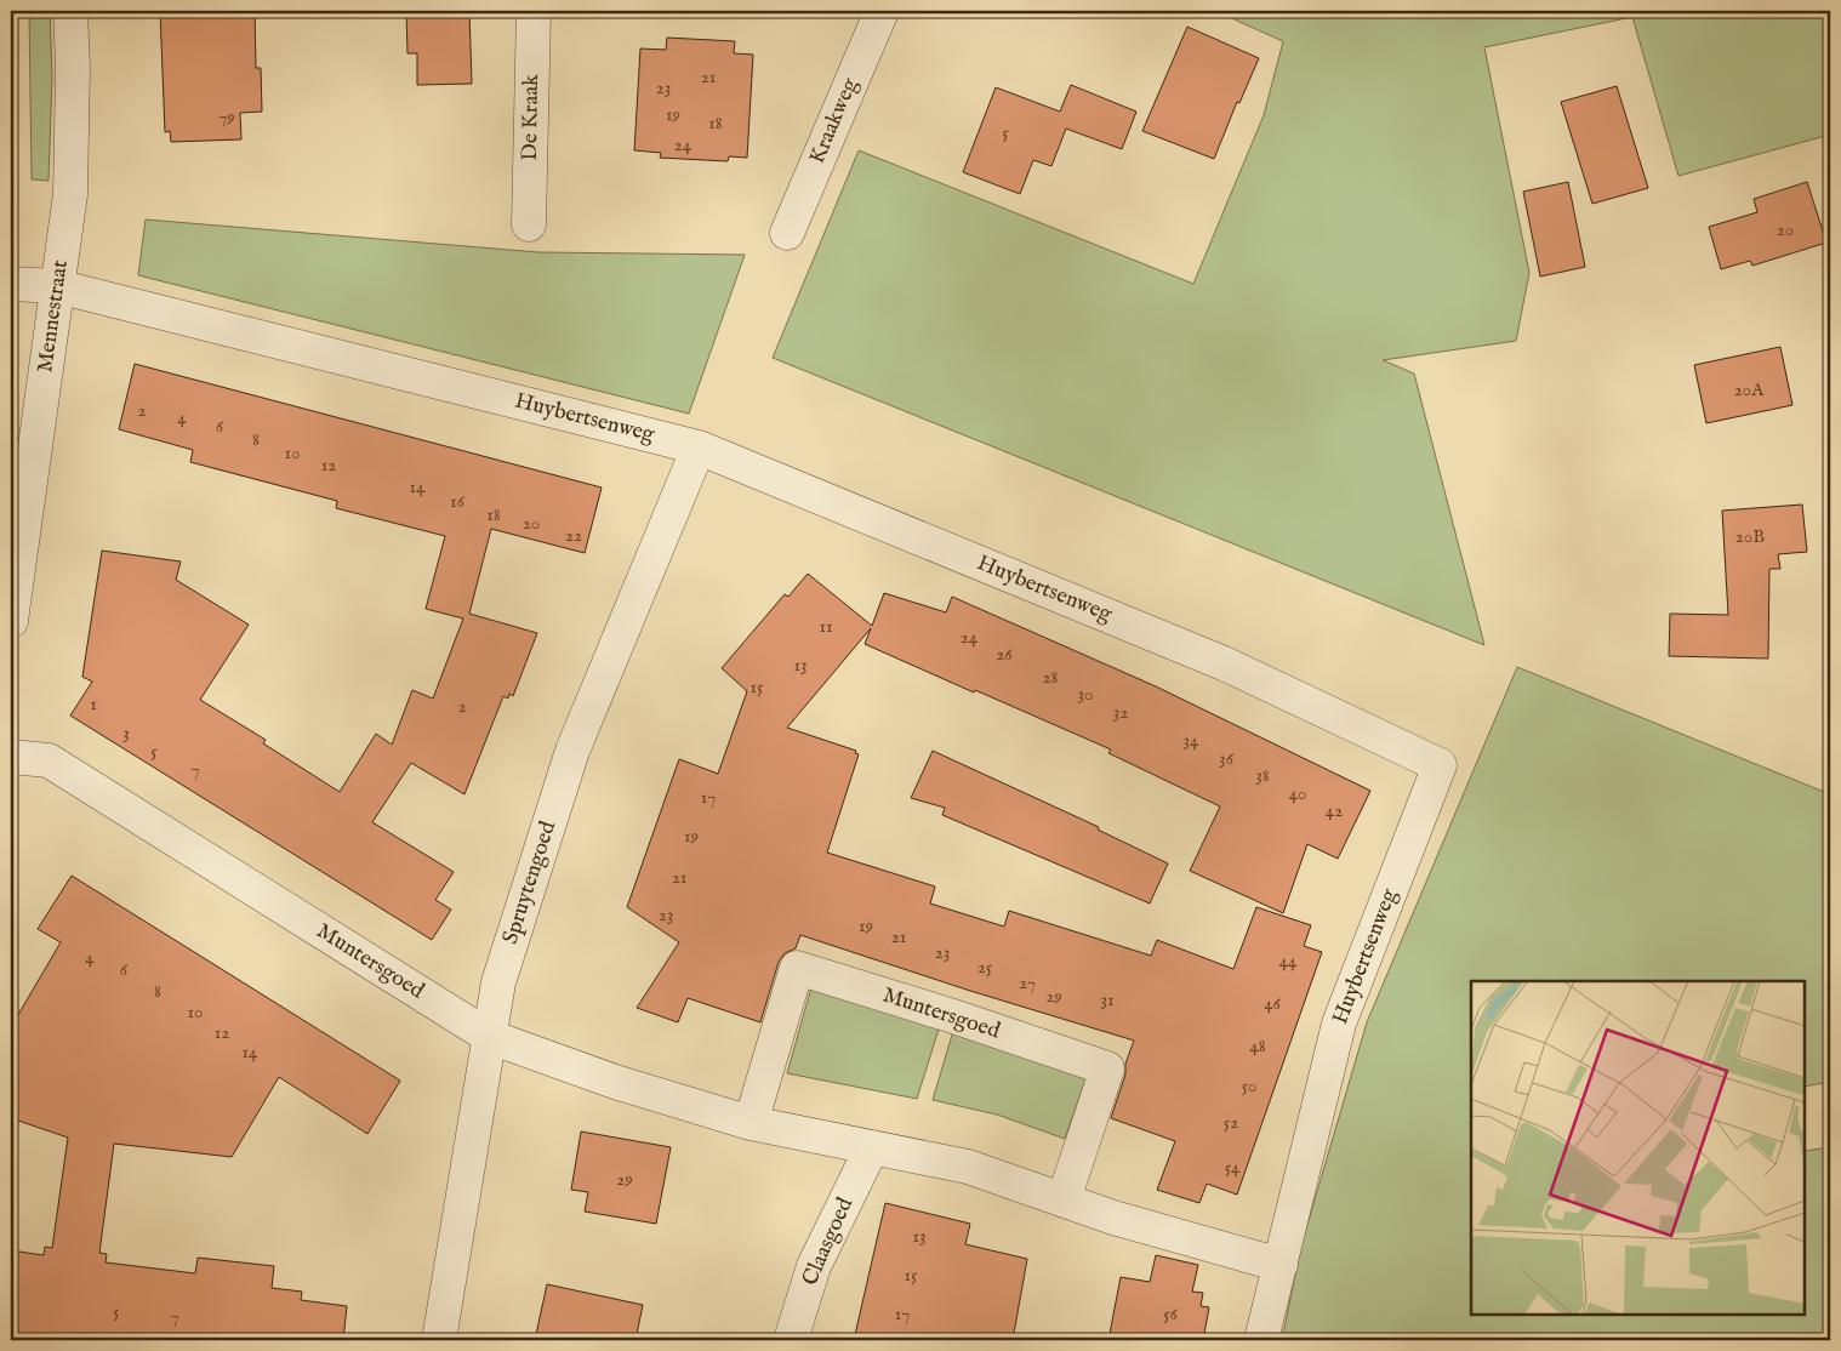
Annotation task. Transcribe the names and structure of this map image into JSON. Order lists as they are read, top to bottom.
{
  "streets": {
    "street": [
      "De Kraak",
      "Kraakweg",
      "Mennestraat",
      "Huybertsenweg",
      "Spruytengoed",
      "Muntersgoed",
      "Claasgoed"
    ]
  },
  "crossings": [
    ["Mennestraat", "Huybertsenweg"],
    ["Huybertsenweg", "Spruytengoed"],
    ["Huybertsenweg", "Muntersgoed"],
    ["Spruytengoed", "Muntersgoed"],
    ["Muntersgoed", "Claasgoed"]
  ],
  "house_numbers": [
    "21",
    "23",
    "19",
    "79",
    "18",
    "5",
    "24",
    "20",
    "20A",
    "2",
    "4",
    "6",
    "8",
    "10",
    "12",
    "14",
    "16",
    "18",
    "20",
    "22",
    "20B",
    "11",
    "24",
    "26",
    "13",
    "28",
    "15",
    "30",
    "1",
    "2",
    "32",
    "3",
    "34",
    "5",
    "36",
    "7",
    "38",
    "40",
    "17",
    "42",
    "19",
    "21",
    "23",
    "19",
    "21",
    "23",
    "4",
    "44",
    "25",
    "6",
    "27",
    "8",
    "29",
    "31",
    "46",
    "10",
    "12",
    "48",
    "14",
    "50",
    "52",
    "54",
    "29",
    "13",
    "15",
    "5",
    "17",
    "56",
    "7"
  ]
}
